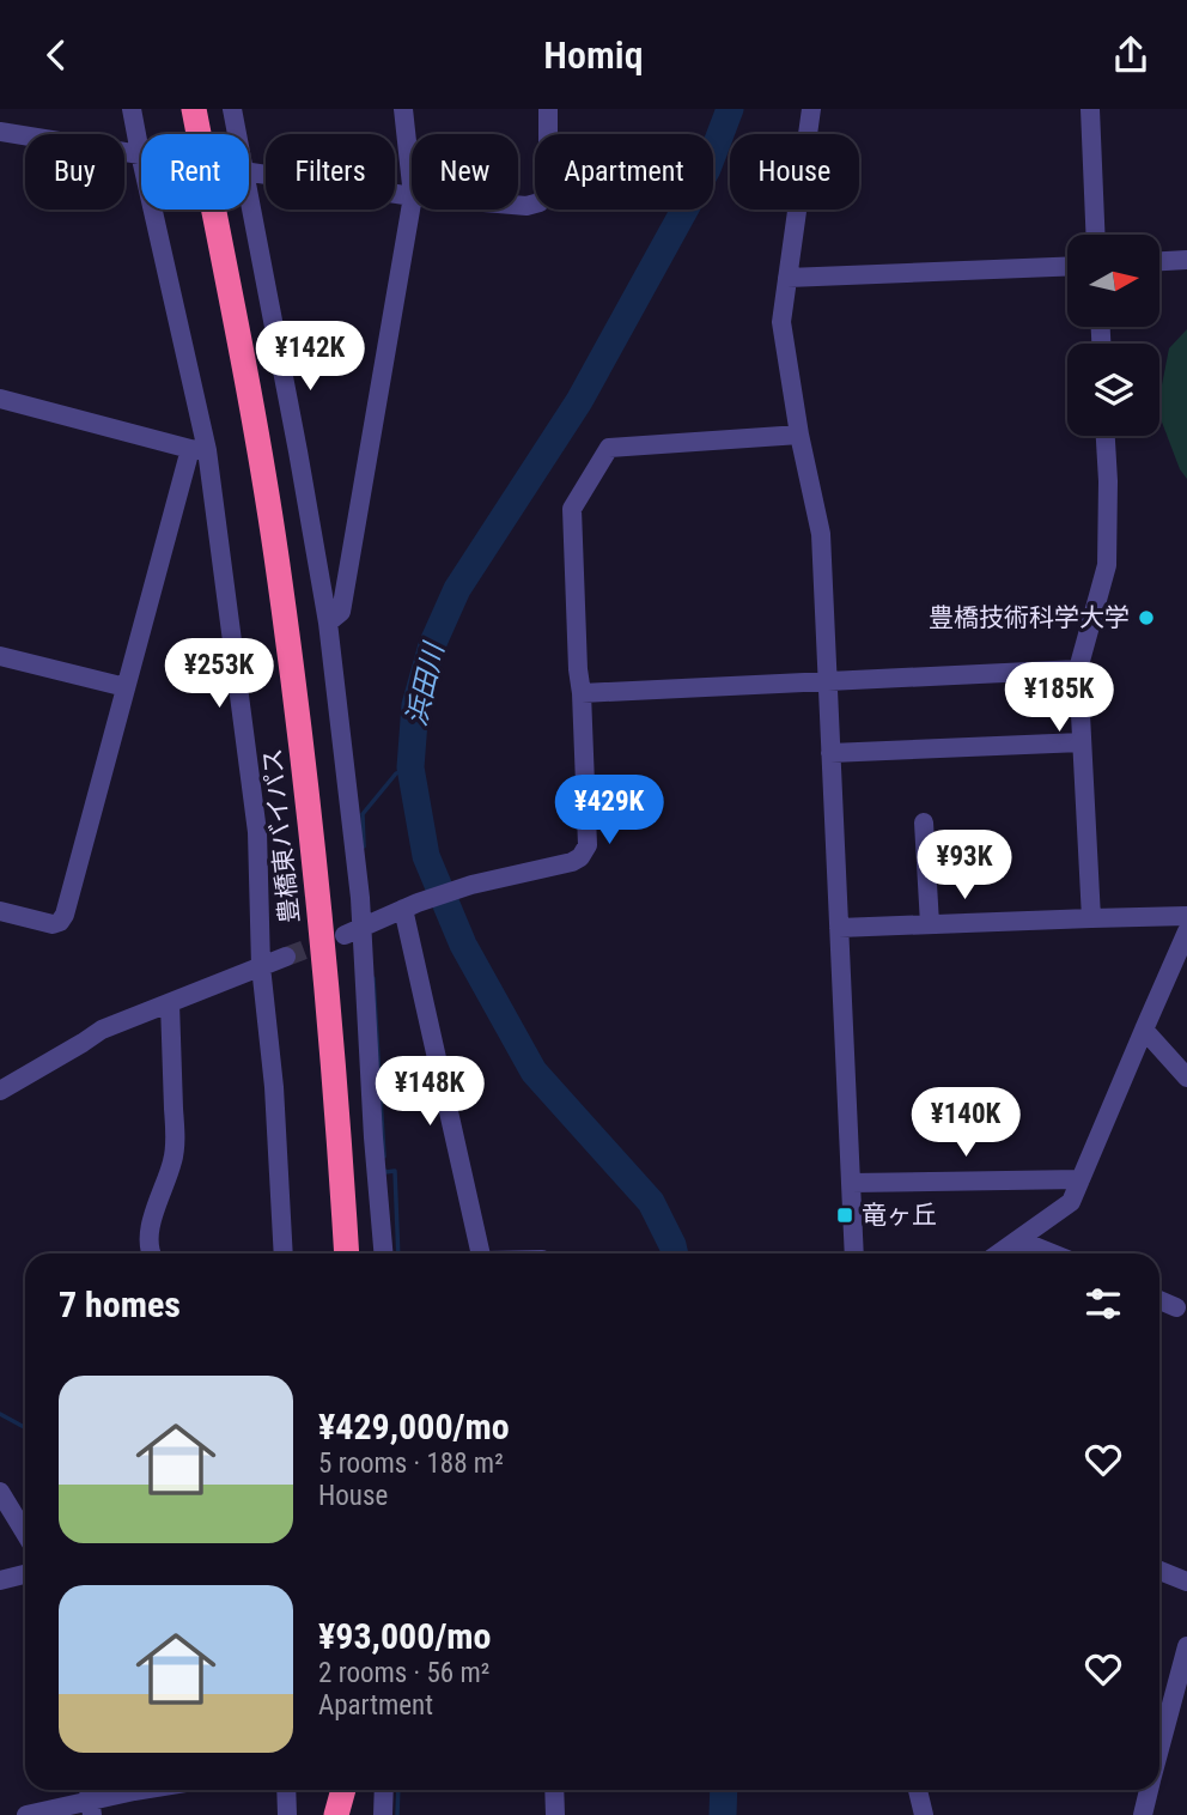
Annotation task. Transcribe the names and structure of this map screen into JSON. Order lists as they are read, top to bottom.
{
  "streets": {
    "highway": ["豊橋東バイパス"]
  },
  "water": ["浜田川"],
  "places": {
    "other": ["豊橋技術科学大学"],
    "transit": ["竜ヶ丘"]
  },
  "north": "right",
  "page": {
    "header": "Homiq",
    "chip": [
      "Buy",
      "Rent",
      "Filters",
      "New",
      "Apartment",
      "House"
    ],
    "price": [
      "¥142K",
      "¥253K",
      "¥185K",
      "¥429K",
      "¥93K",
      "¥148K",
      "¥140K"
    ],
    "heading": "7 homes",
    "list": [
      {
        "name": "¥429,000/mo",
        "note": "5 rooms · 188 m² · House"
      },
      {
        "name": "¥93,000/mo",
        "note": "2 rooms · 56 m² · Apartment"
      }
    ]
  }
}
